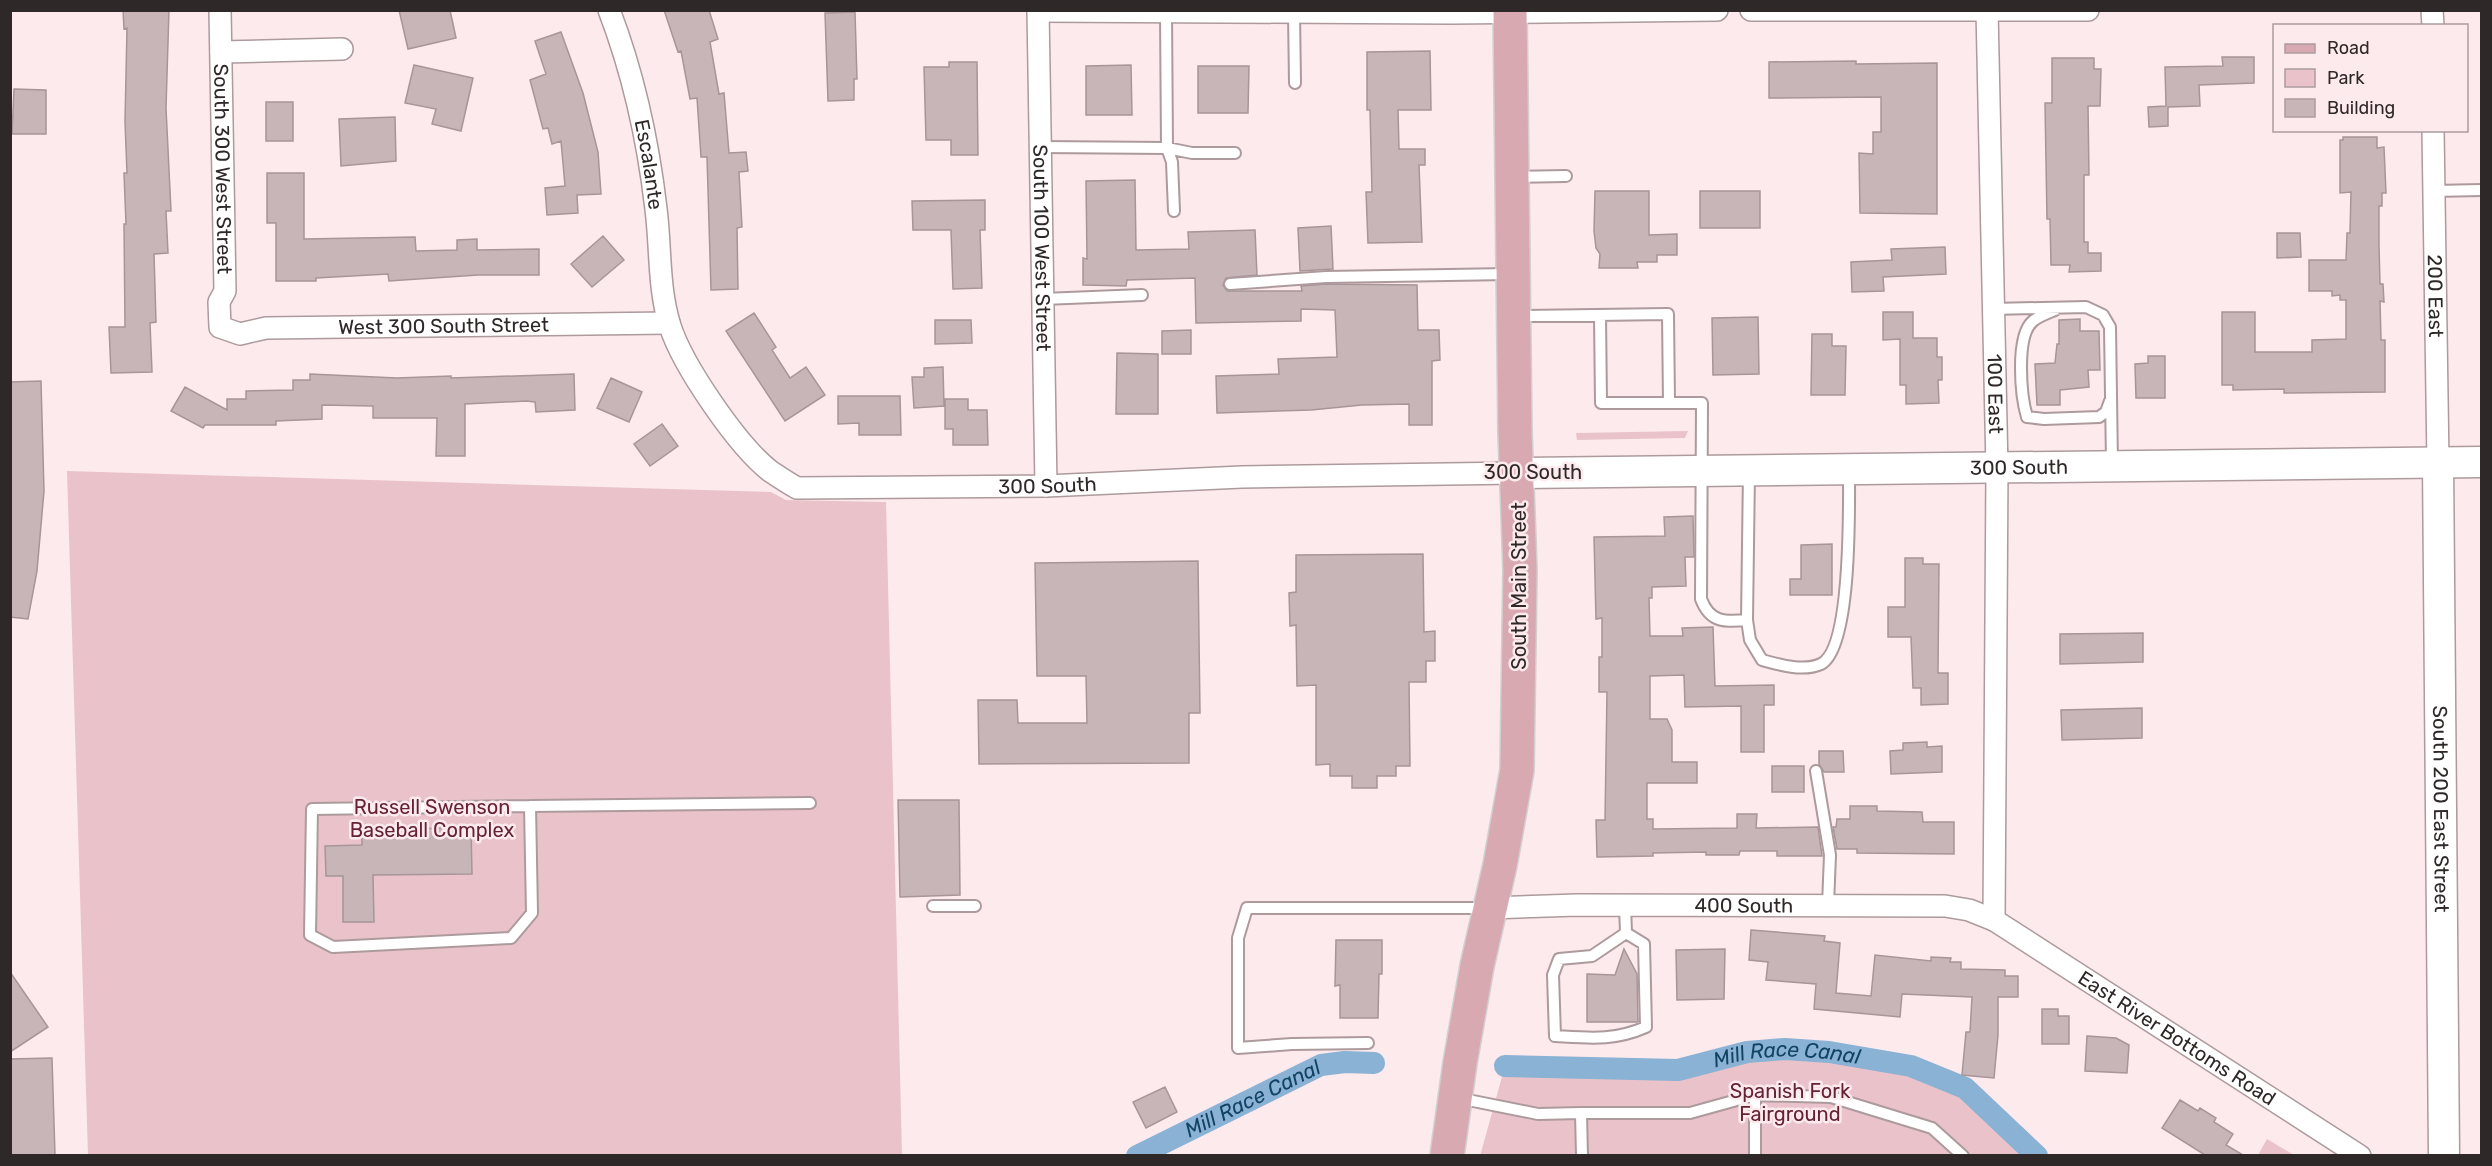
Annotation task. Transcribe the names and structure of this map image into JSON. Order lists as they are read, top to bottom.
{
  "streets": {
    "main road": ["300 South", "South Main Street", "South 200 East Street"],
    "street": [
      "Escalante",
      "South 300 West Street",
      "South 100 West Street",
      "200 East",
      "West 300 South Street",
      "100 East",
      "400 South",
      "East River Bottoms Road"
    ]
  },
  "crossings": [
    ["Escalante", "West 300 South Street"],
    ["Escalante", "300 South"],
    ["South 300 West Street", "West 300 South Street"],
    ["South 100 West Street", "300 South"],
    ["200 East", "300 South"],
    ["200 East", "South 200 East Street"],
    ["West 300 South Street", "300 South"],
    ["100 East", "300 South"],
    ["100 East", "400 South"],
    ["100 East", "East River Bottoms Road"],
    ["300 South", "South Main Street"],
    ["300 South", "South 200 East Street"],
    ["South Main Street", "400 South"],
    ["400 South", "East River Bottoms Road"]
  ],
  "water": ["Mill Race Canal"],
  "parks": ["Russell Swenson Baseball Complex", "Spanish Fork Fairground"],
  "legend": ["Road", "Park", "Building"]
}
